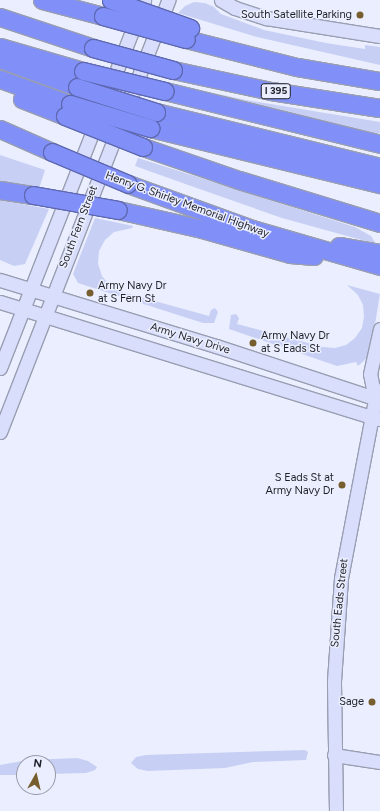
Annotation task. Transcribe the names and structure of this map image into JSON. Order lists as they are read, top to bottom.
{
  "streets": {
    "highway": ["I 395", "Henry G. Shirley Memorial Highway"],
    "main road": ["South Fern Street", "Army Navy Drive", "South Eads Street"]
  },
  "crossings": [
    ["South Fern Street", "Army Navy Drive"],
    ["Army Navy Drive", "South Eads Street"]
  ],
  "places": [
    "South Satellite Parking",
    "Army Navy Dr at S Fern St",
    "Army Navy Dr at S Eads St",
    "S Eads St at Army Navy Dr",
    "Sage"
  ],
  "north": "top"
}
